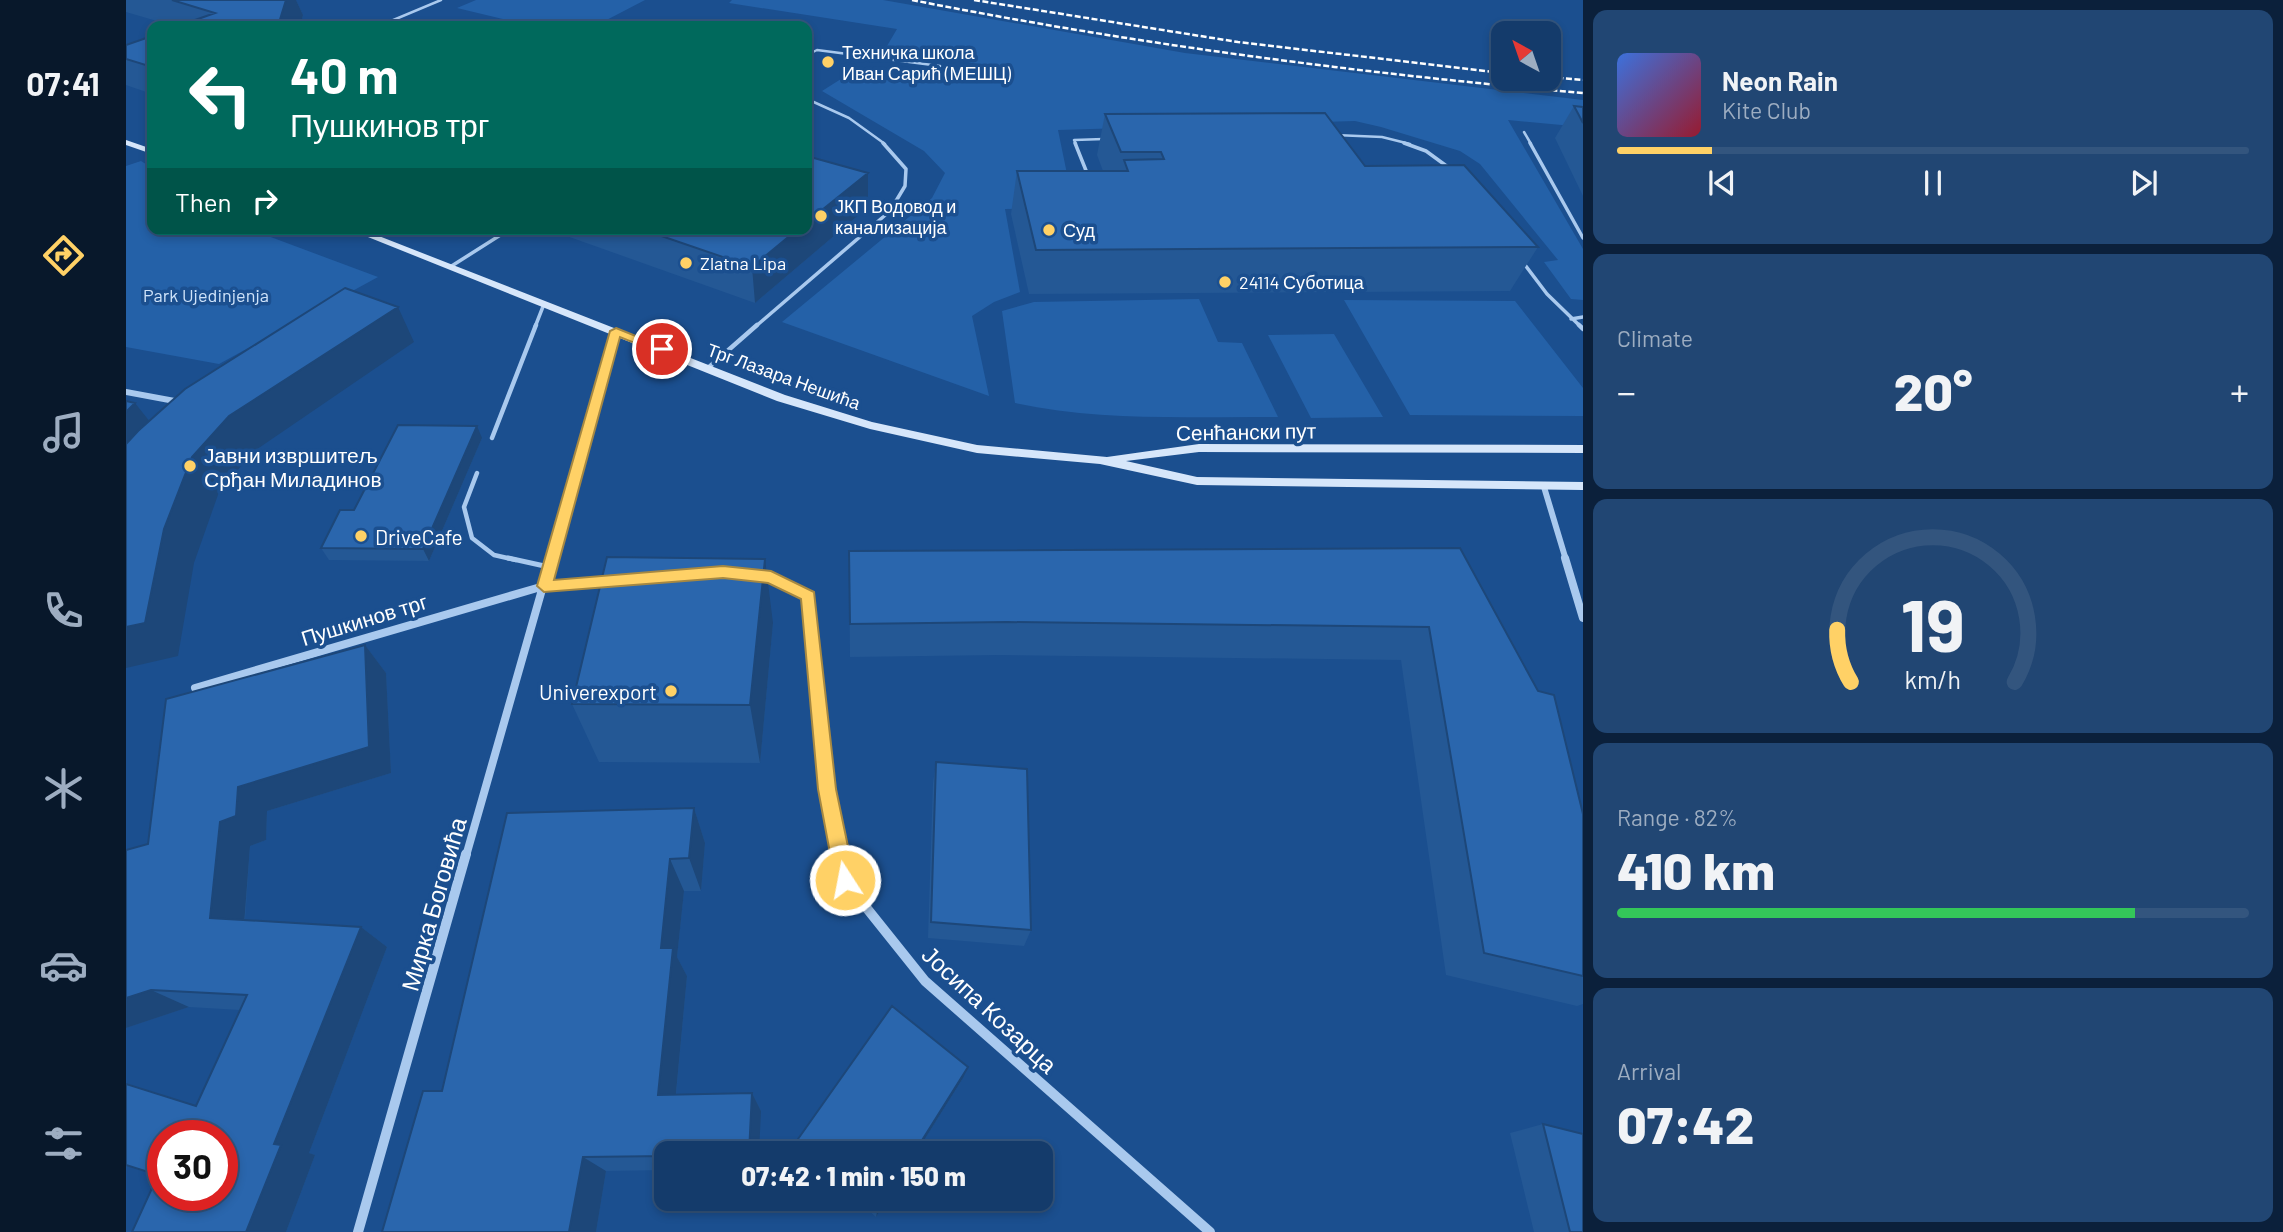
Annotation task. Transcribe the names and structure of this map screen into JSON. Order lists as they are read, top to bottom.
{
  "streets": {
    "main road": ["Трг Лазара Нешића", "Сенћански пут"],
    "street": ["Пушкинов трг", "Мирка Боговића", "Јосипа Козарца"]
  },
  "crossings": [
    ["Трг Лазара Нешића", "Сенћански пут"],
    ["Пушкинов трг", "Мирка Боговића"]
  ],
  "parks": ["Park Ujedinjenja"],
  "places": [
    "Техничка школа Иван Сарић (МЕШЦ)",
    "ЈКП Водовод и канализација",
    "Суд",
    "Zlatna Lipa",
    "24114 Суботица",
    "Јавни извршитељ Срђан Миладинов",
    "DriveCafe",
    "Univerexport"
  ],
  "north": "top left",
  "page": {
    "tabs": "07:41",
    "turn": ["40 m", "Пушкинов трг"],
    "song": ["Neon Rain", "Kite Club"],
    "then": "Then",
    "tile": [
      "Climate",
      ["Range · 82%", "410 km"],
      ["Arrival", "07:42"]
    ],
    "heat": ["−", "20°", "+"],
    "limit": "30",
    "trip": "07:42 · 1 min · 150 m",
    "gauge": ["19", "km/h"]
  }
}
